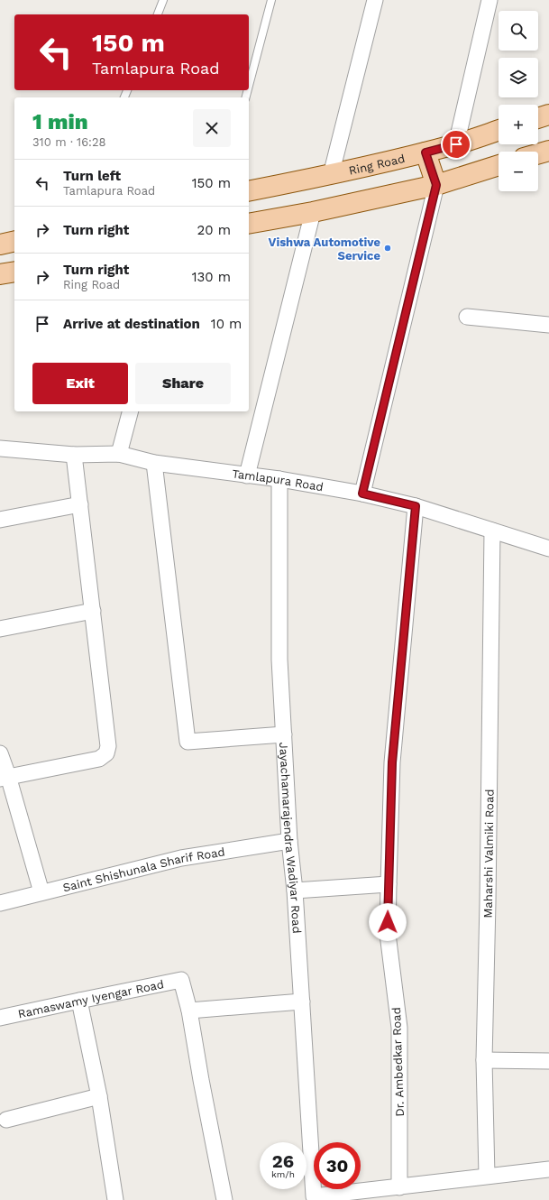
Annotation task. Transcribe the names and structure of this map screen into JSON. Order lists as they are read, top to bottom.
{
  "streets": {
    "main road": ["Ring Road"],
    "street": [
      "Tamlapura Road",
      "Jayachamarajendra Wadiyar Road",
      "Maharshi Valmiki Road",
      "Saint Shishunala Sharif Road",
      "Ramaswamy Iyengar Road",
      "Dr. Ambedkar Road"
    ]
  },
  "crossings": [
    ["Tamlapura Road", "Jayachamarajendra Wadiyar Road"],
    ["Tamlapura Road", "Maharshi Valmiki Road"],
    ["Tamlapura Road", "Dr. Ambedkar Road"],
    ["Jayachamarajendra Wadiyar Road", "Saint Shishunala Sharif Road"],
    ["Jayachamarajendra Wadiyar Road", "Dr. Ambedkar Road"]
  ],
  "places": ["Vishwa Automotive Service"],
  "page": {
    "map_buttons": ["+", "−"],
    "turn": ["150 m", "Tamlapura Road"],
    "heading": ["1 min", "310 m · 16:28"],
    "list": [
      {
        "name": "Turn left",
        "note": "Tamlapura Road",
        "value": "150 m"
      },
      {
        "name": "Turn right",
        "value": "20 m"
      },
      {
        "name": "Turn right",
        "note": "Ring Road",
        "value": "130 m"
      },
      {
        "name": "Arrive at destination",
        "value": "10 m"
      }
    ],
    "buttons": ["Exit", "Share"],
    "speed": "26 km/h",
    "limit": "30"
  }
}
